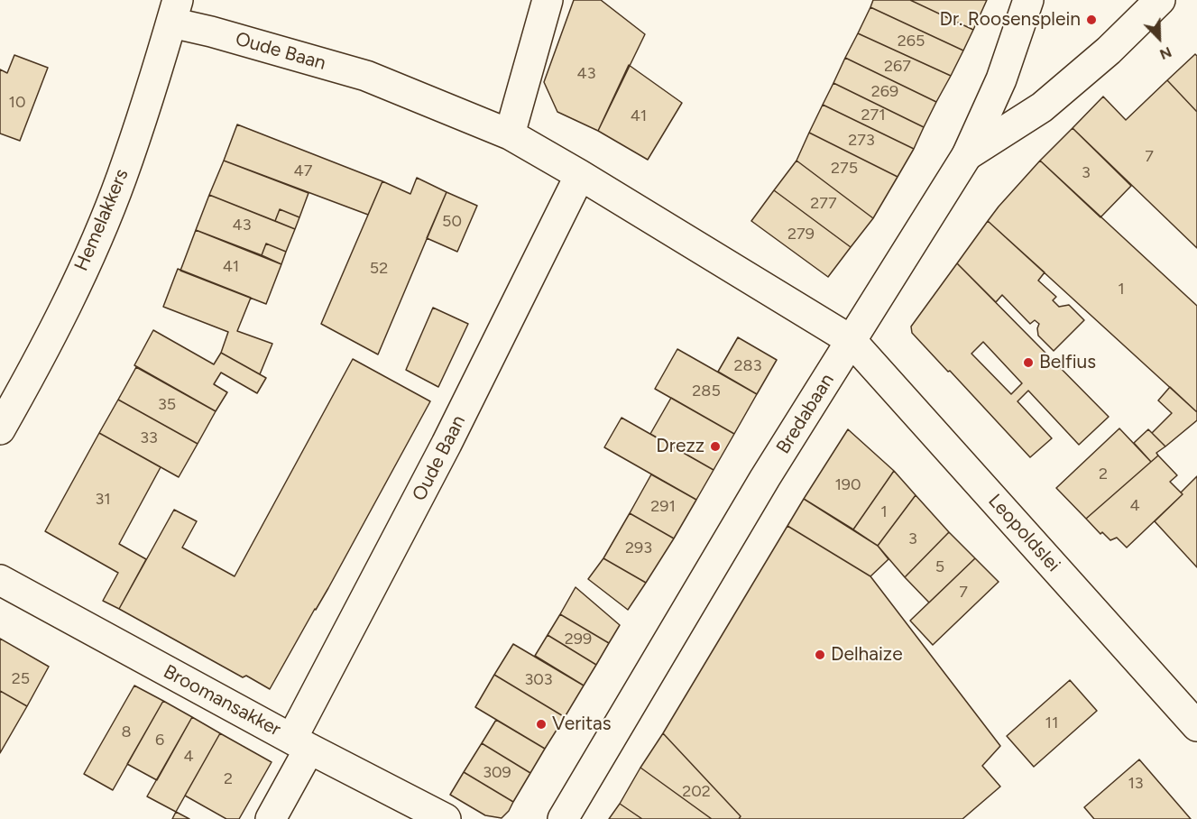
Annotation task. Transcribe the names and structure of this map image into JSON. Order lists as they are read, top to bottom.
{
  "streets": {
    "street": [
      "Oude Baan",
      "Hemelakkers",
      "Bredabaan",
      "Leopoldslei",
      "Broomansakker"
    ]
  },
  "crossings": [
    ["Oude Baan", "Hemelakkers"],
    ["Oude Baan", "Bredabaan"],
    ["Oude Baan", "Leopoldslei"],
    ["Oude Baan", "Broomansakker"],
    ["Bredabaan", "Leopoldslei"]
  ],
  "places": [
    "Dr. Roosensplein",
    "Belfius",
    "Drezz",
    "Delhaize",
    "Veritas"
  ],
  "house_numbers": [
    "265",
    "267",
    "43",
    "269",
    "10",
    "271",
    "41",
    "273",
    "7",
    "275",
    "47",
    "3",
    "277",
    "50",
    "43",
    "279",
    "41",
    "52",
    "1",
    "283",
    "285",
    "35",
    "33",
    "2",
    "190",
    "31",
    "4",
    "291",
    "1",
    "3",
    "293",
    "5",
    "7",
    "299",
    "25",
    "303",
    "11",
    "8",
    "6",
    "4",
    "309",
    "2",
    "13",
    "202"
  ],
  "north": "bottom right"
}
